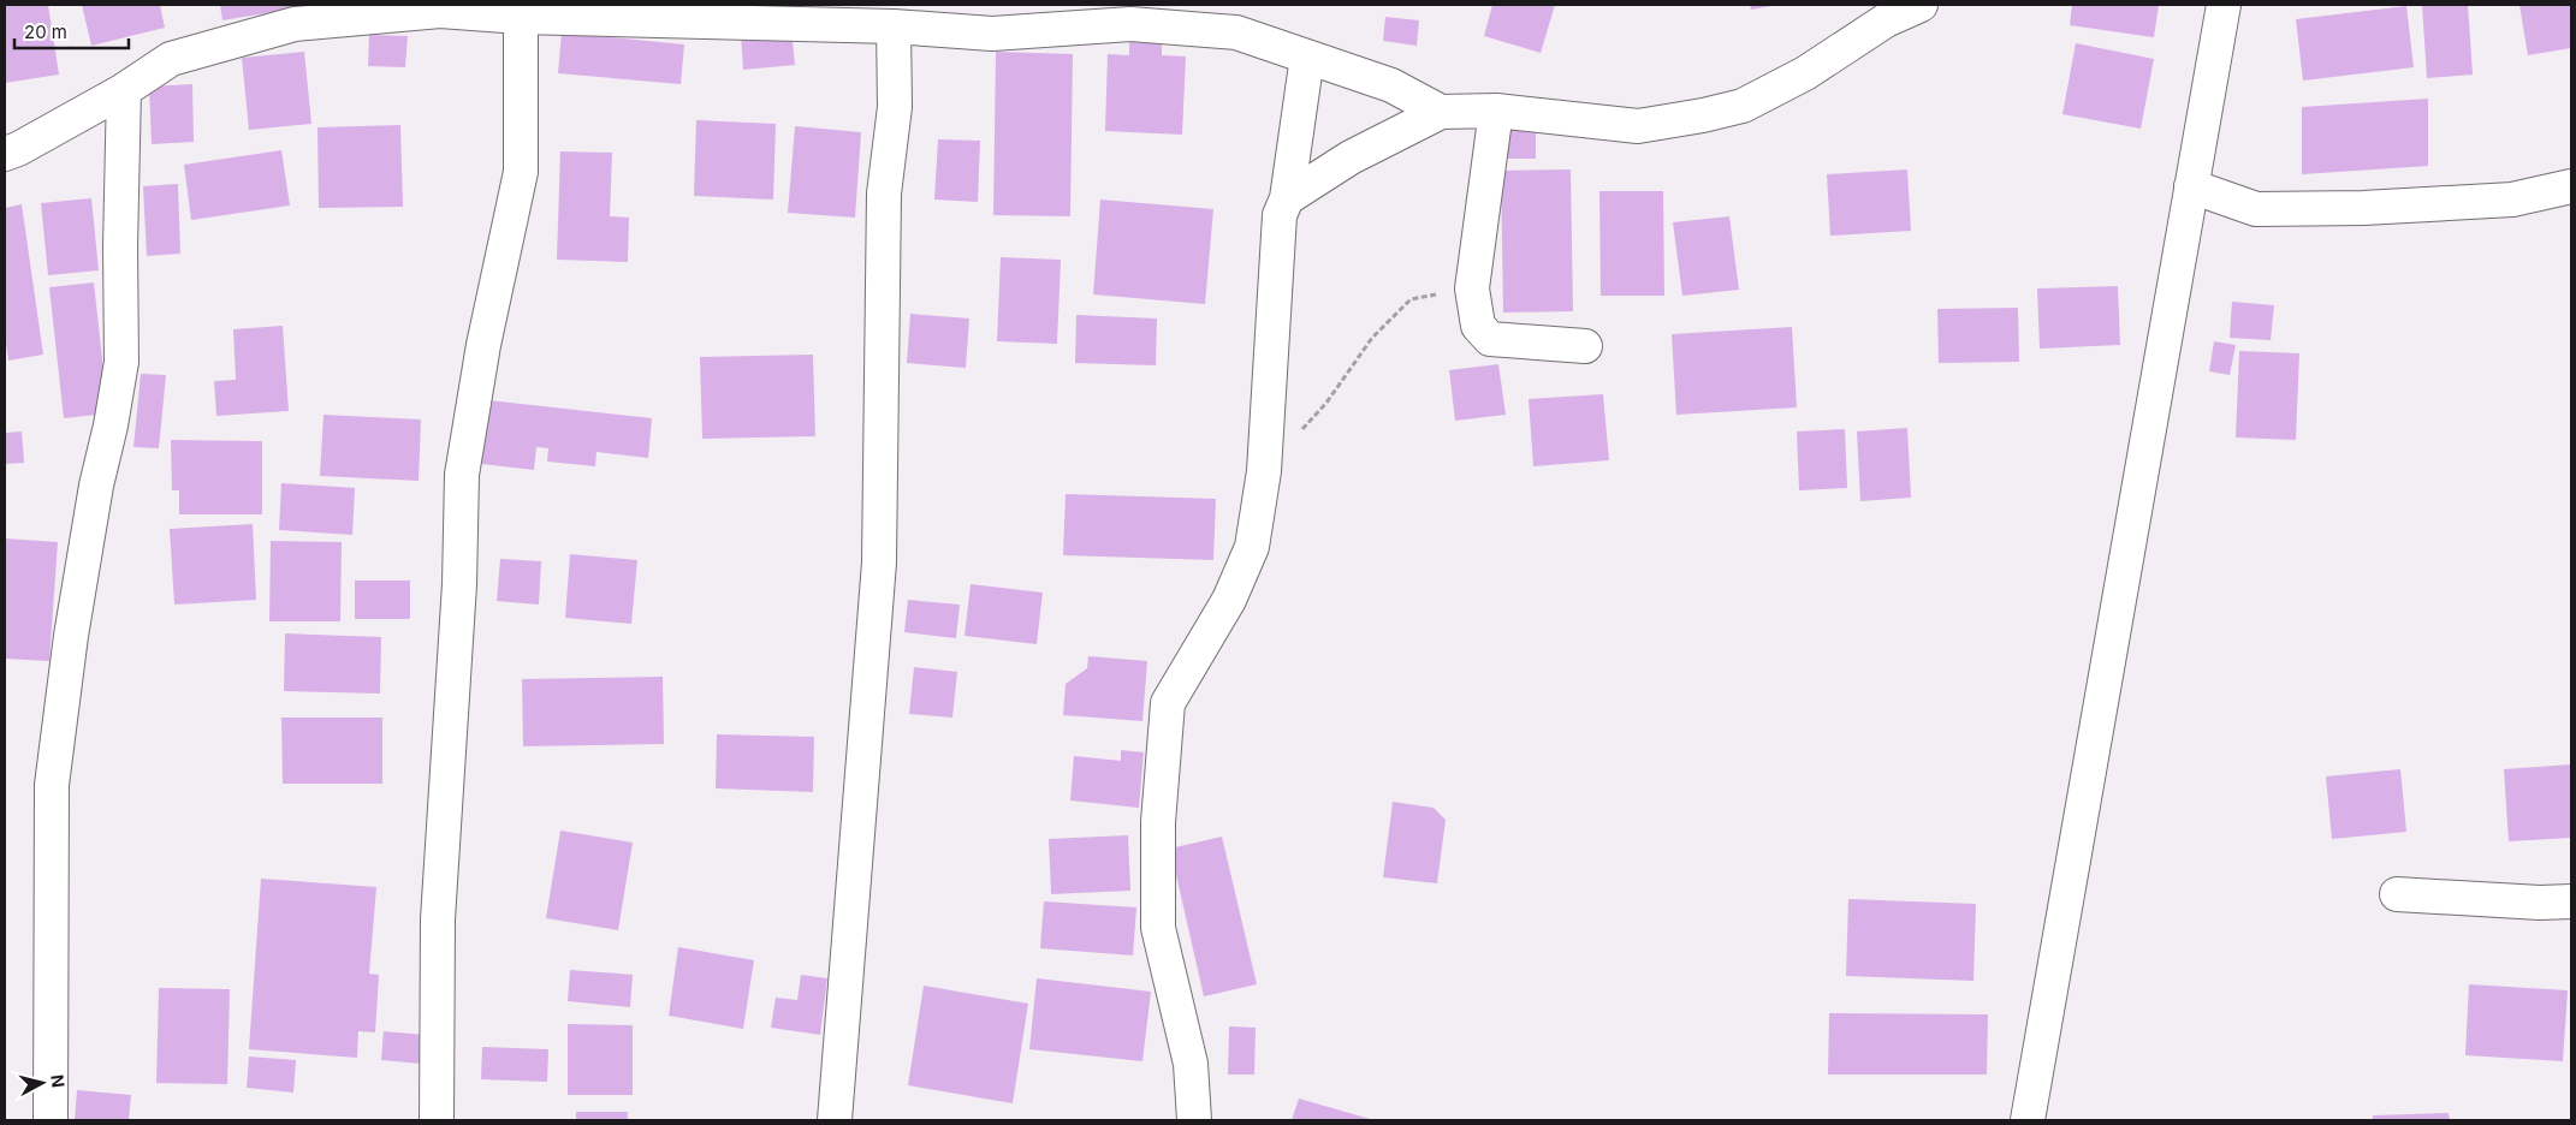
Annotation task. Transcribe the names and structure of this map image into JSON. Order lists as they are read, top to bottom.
{
  "scale_bar": "20 m",
  "north": "right"
}
